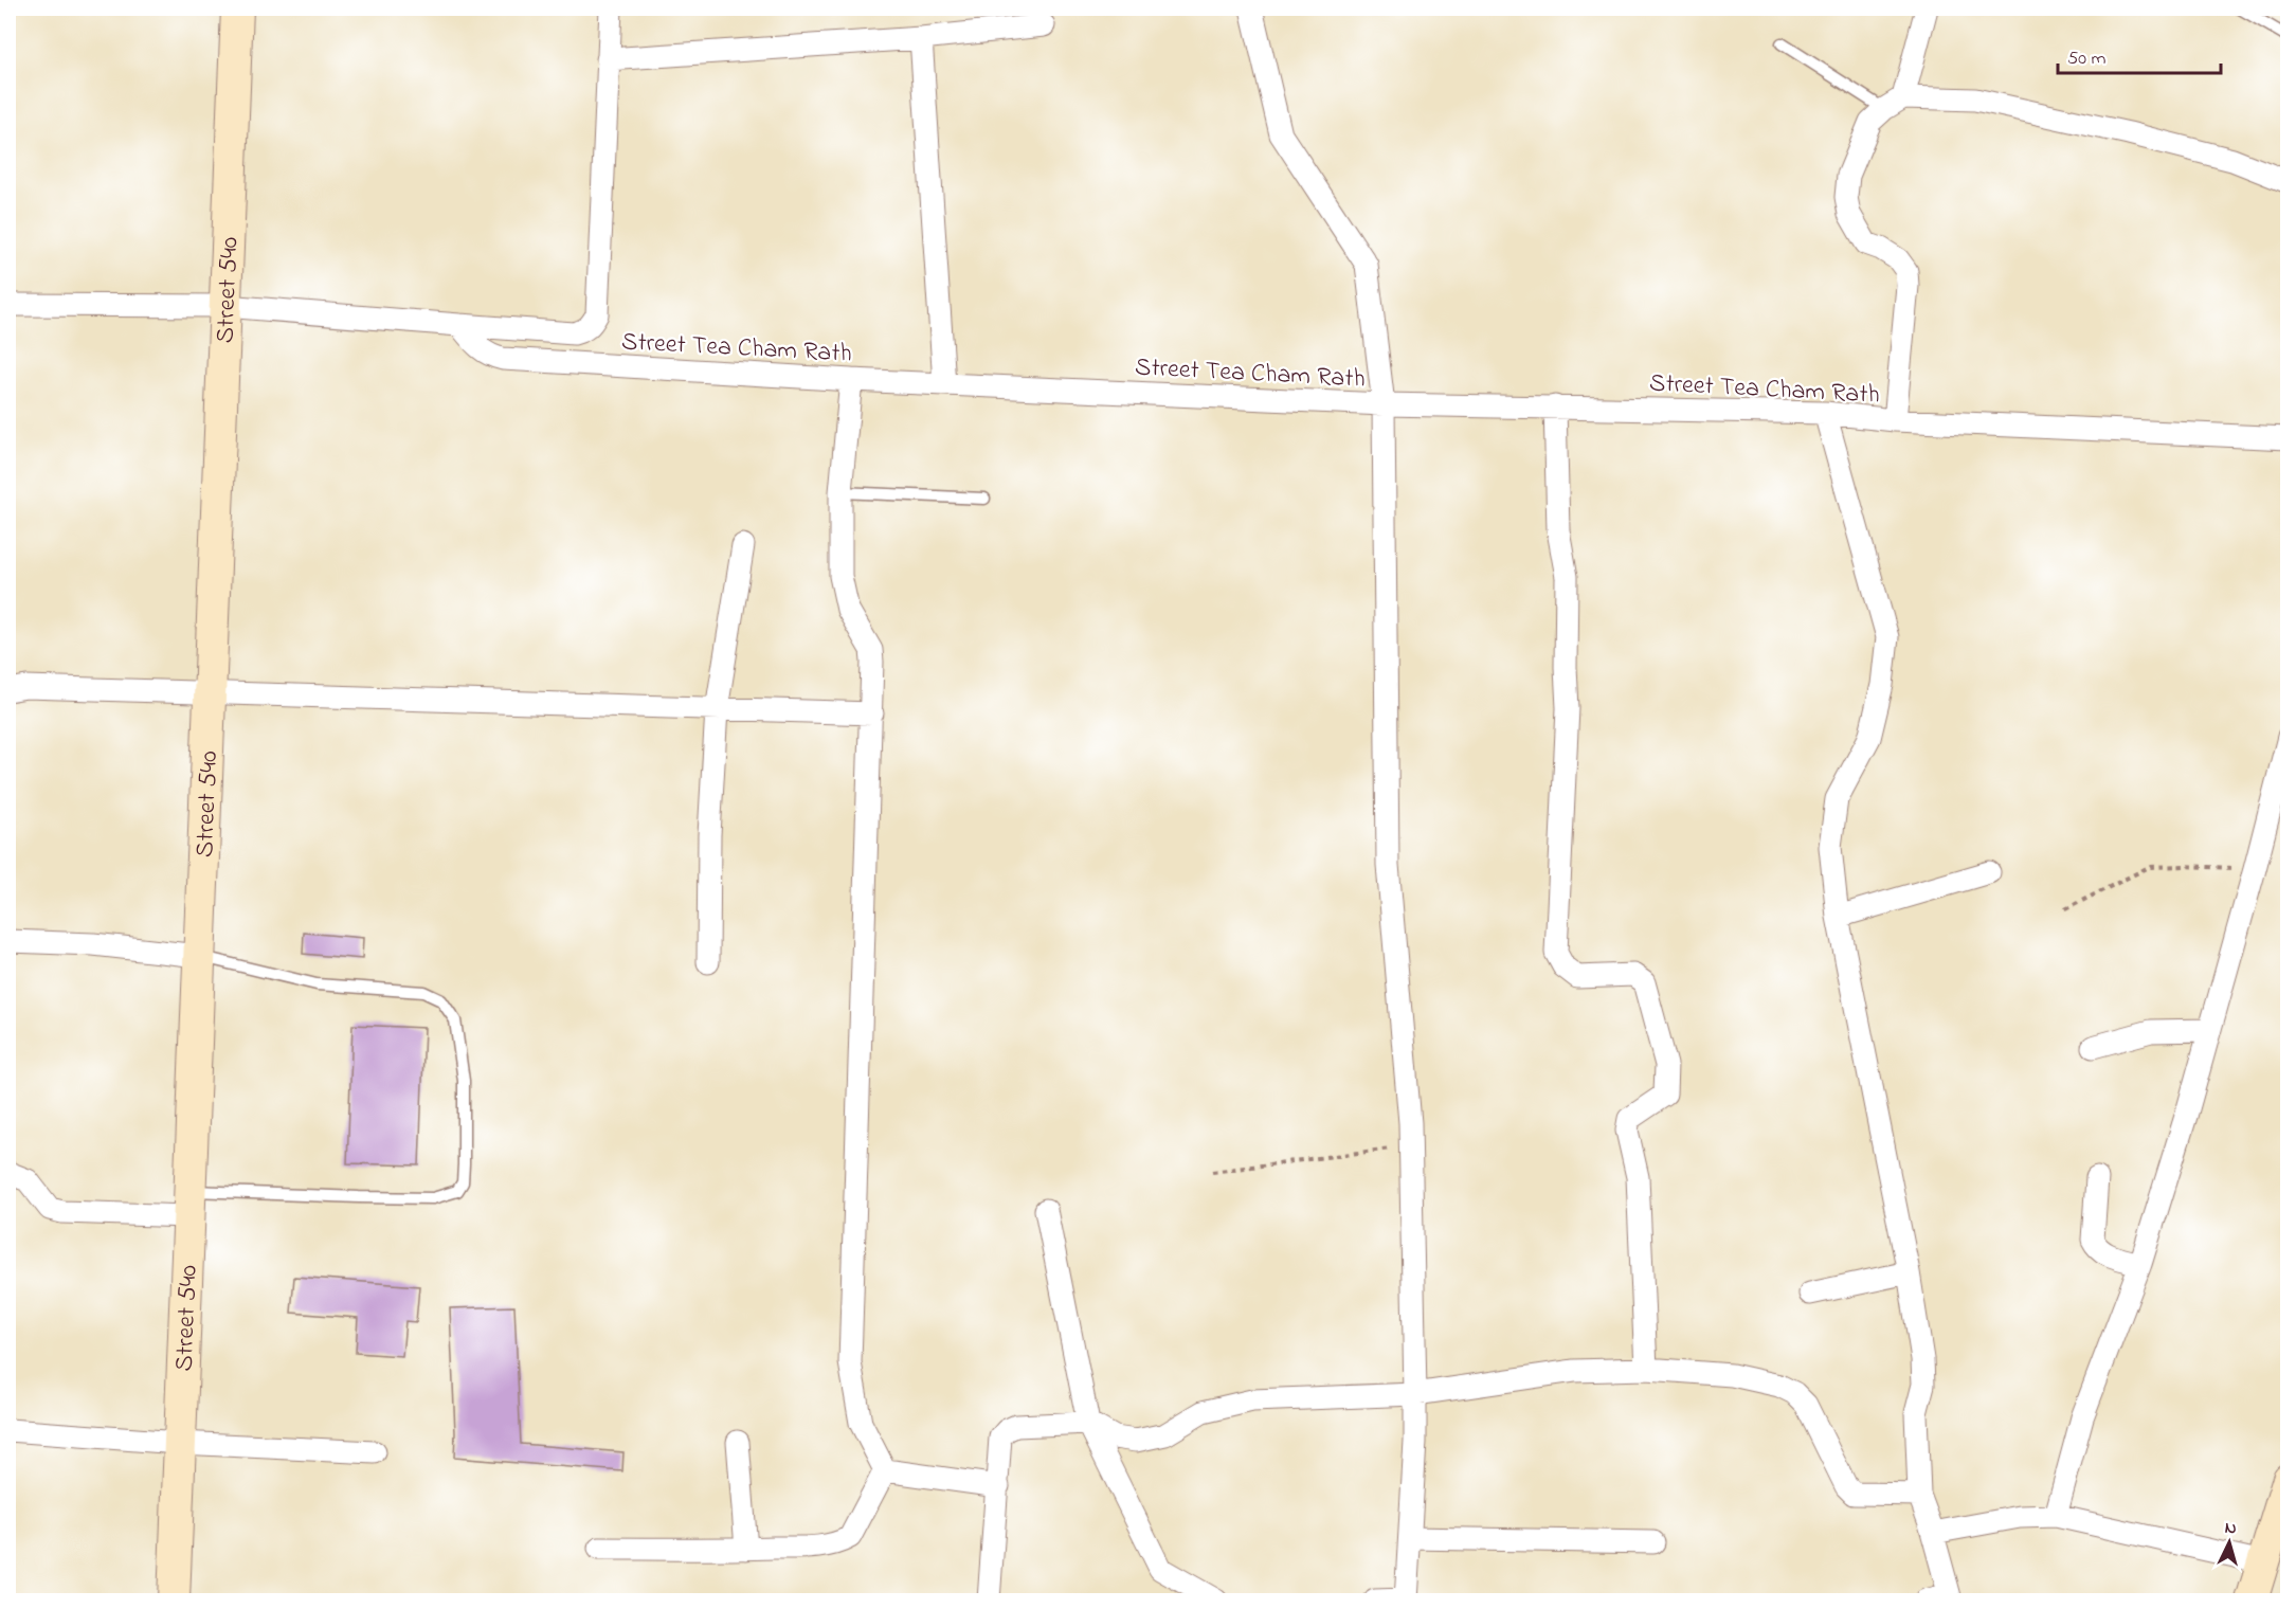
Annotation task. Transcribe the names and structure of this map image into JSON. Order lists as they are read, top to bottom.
{
  "streets": {
    "street": ["Street 540", "Street Tea Cham Rath"]
  },
  "scale_bar": "50 m",
  "north": "top"
}
